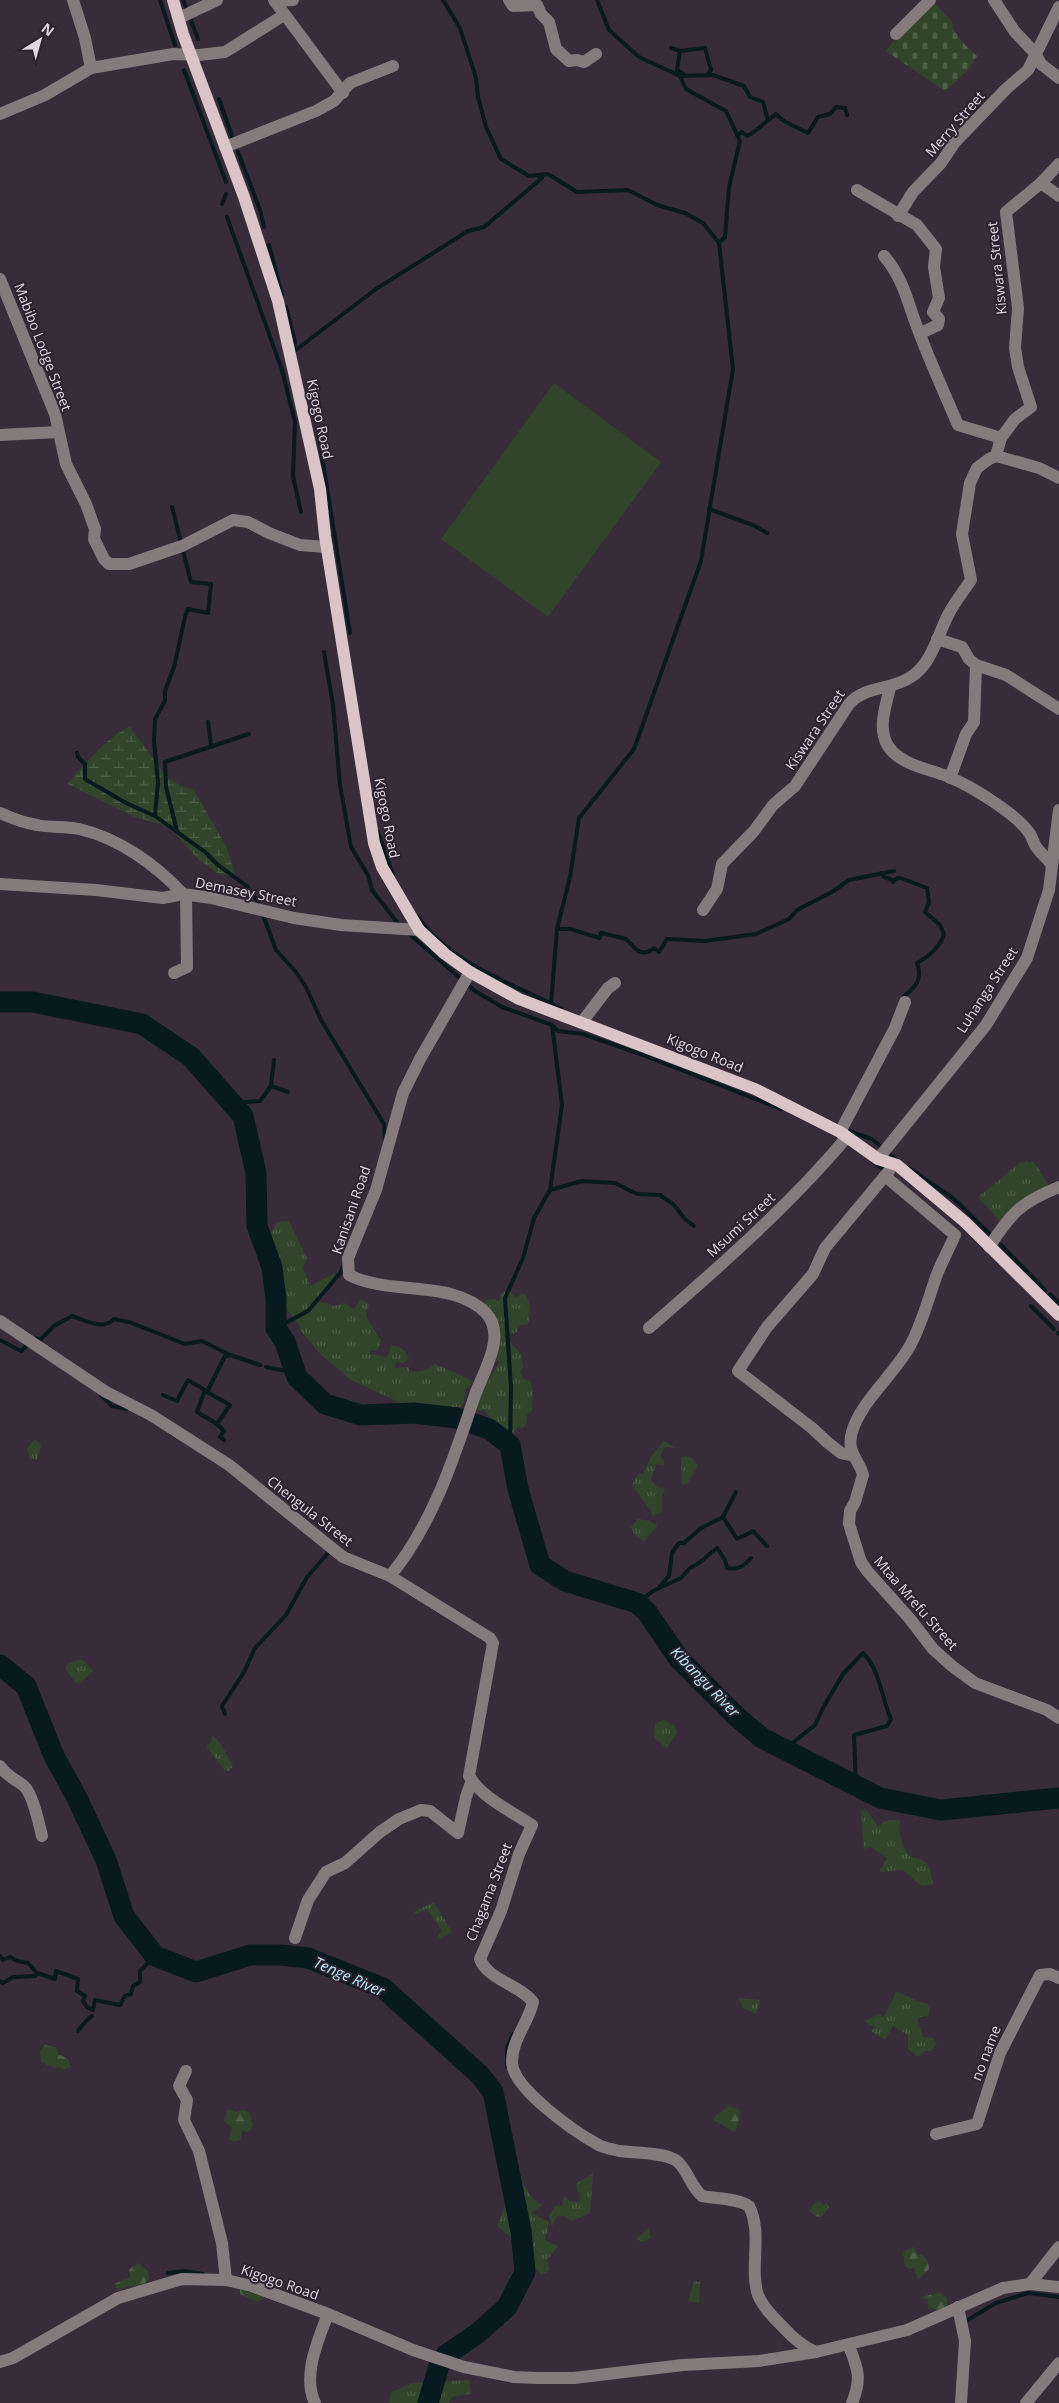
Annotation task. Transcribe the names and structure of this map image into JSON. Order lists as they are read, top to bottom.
{
  "streets": {
    "main road": ["Kigogo Road"],
    "street": [
      "Merry Street",
      "Kiswara Street",
      "Mabibo Lodge Street",
      "Demasey Street",
      "Luhanga Street",
      "Kanisani Road",
      "Msumi Street",
      "Chengula Street",
      "Mtaa Mrefu Street",
      "Chagama Street",
      "no name"
    ]
  },
  "crossings": [
    ["Mabibo Lodge Street", "Kigogo Road"],
    ["Kigogo Road", "Demasey Street"],
    ["Kigogo Road", "Luhanga Street"],
    ["Kigogo Road", "Kanisani Road"],
    ["Kigogo Road", "Msumi Street"],
    ["Kigogo Road", "Mtaa Mrefu Street"],
    ["Kigogo Road", "Chagama Street"],
    ["Kanisani Road", "Chengula Street"],
    ["Chengula Street", "Chagama Street"]
  ],
  "water": ["Kibangu River", "Tenge River"],
  "north": "top right"
}
